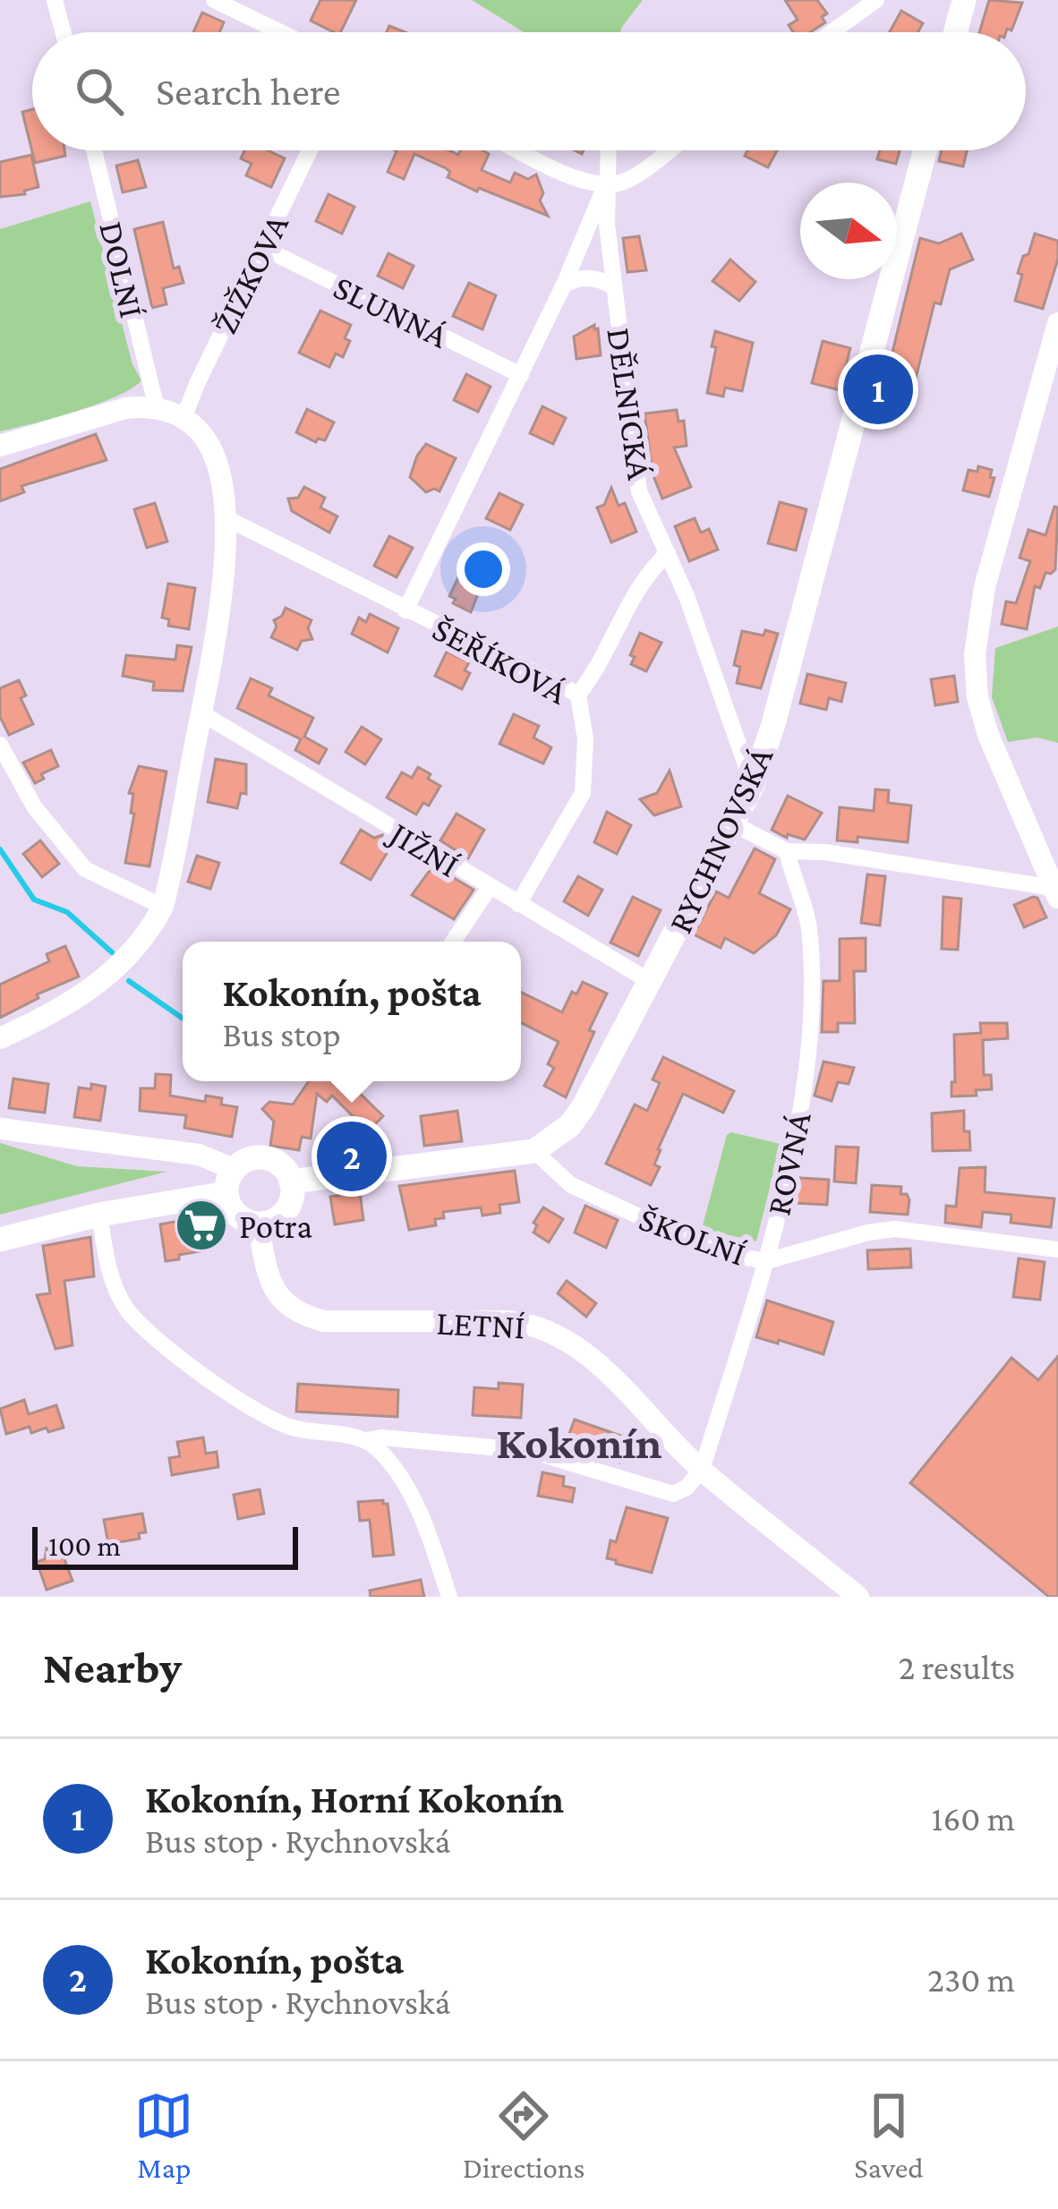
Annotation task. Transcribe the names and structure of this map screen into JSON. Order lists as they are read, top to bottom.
{
  "streets": {
    "main road": ["RYCHNOVSKÁ"],
    "street": [
      "DOLNÍ",
      "ŽIŽKOVA",
      "SLUNNÁ",
      "DĚLNICKÁ",
      "ŠEŘÍKOVÁ",
      "JIŽNÍ",
      "ROVNÁ",
      "ŠKOLNÍ",
      "LETNÍ"
    ]
  },
  "crossings": [
    ["ŽIŽKOVA", "SLUNNÁ"],
    ["DĚLNICKÁ", "RYCHNOVSKÁ"],
    ["ŠEŘÍKOVÁ", "JIŽNÍ"],
    ["RYCHNOVSKÁ", "JIŽNÍ"],
    ["RYCHNOVSKÁ", "ŠKOLNÍ"],
    ["ROVNÁ", "ŠKOLNÍ"],
    ["ROVNÁ", "LETNÍ"]
  ],
  "districts": ["Kokonín"],
  "places": {
    "supermarket": ["Potra"]
  },
  "scale_bar": "100 m",
  "north": "right",
  "page": {
    "search": "Search here",
    "pins": ["1", "2"],
    "popup": ["Kokonín, pošta", "Bus stop"],
    "scale": "100 m",
    "heading": ["Nearby", "2 results"],
    "list": [
      {
        "mark": "1",
        "name": "Kokonín, Horní Kokonín",
        "note": "Bus stop · Rychnovská",
        "value": "160 m"
      },
      {
        "mark": "2",
        "name": "Kokonín, pošta",
        "note": "Bus stop · Rychnovská",
        "value": "230 m"
      }
    ],
    "nav": ["Map", "Directions", "Saved"]
  }
}
